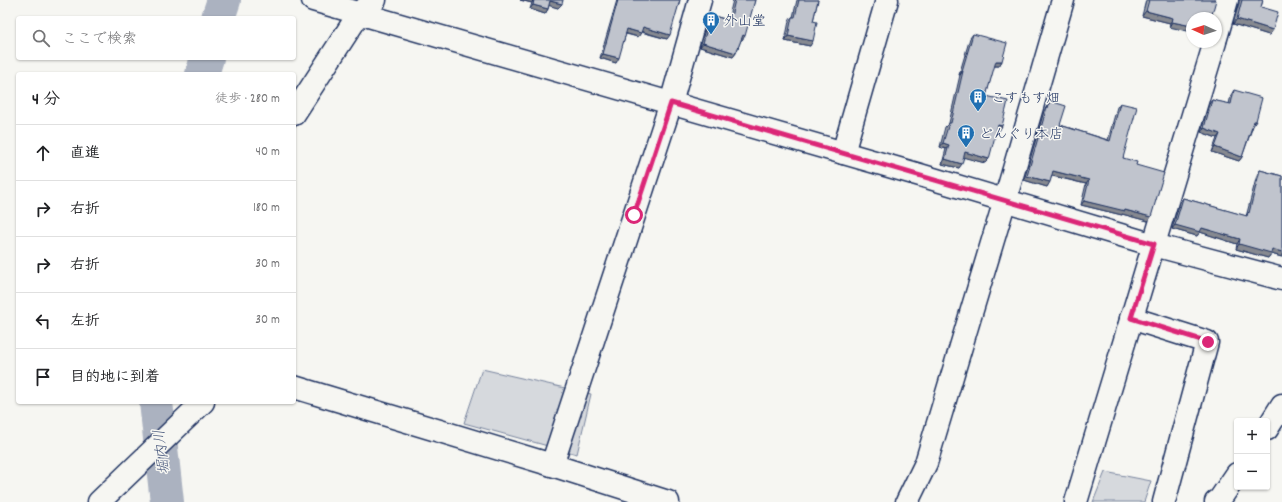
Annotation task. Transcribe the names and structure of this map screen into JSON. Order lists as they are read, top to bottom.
{
  "water": ["堀内川"],
  "places": {
    "building": ["外山堂", "こすもす畑", "どんぐり本店"]
  },
  "north": "left",
  "page": {
    "search": "ここで検索",
    "heading": ["4 分", "徒歩 · 280 m"],
    "list": [
      ["直進", "40 m"],
      ["右折", "180 m"],
      ["右折", "30 m"],
      ["左折", "30 m"],
      "目的地に到着"
    ],
    "map_buttons": ["+", "−"]
  }
}
